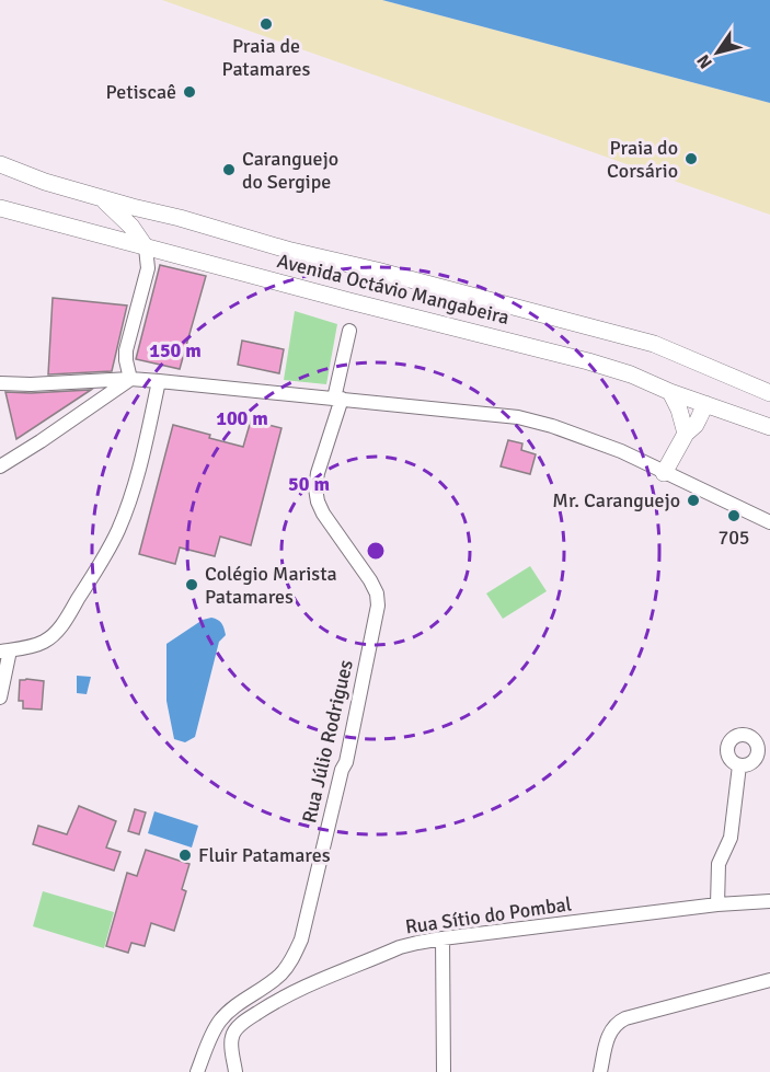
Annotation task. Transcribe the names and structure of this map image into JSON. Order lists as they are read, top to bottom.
{
  "streets": {
    "main road": ["Avenida Octávio Mangabeira"],
    "street": ["Rua Júlio Rodrigues", "Rua Sítio do Pombal"]
  },
  "places": [
    "Praia de Patamares",
    "Petiscaê",
    "Praia do Corsário",
    "Caranguejo do Sergipe",
    "Mr. Caranguejo",
    "705",
    "Colégio Marista Patamares",
    "Fluir Patamares"
  ],
  "north": "bottom left",
  "rings": ["150 m", "100 m", "50 m"]
}
